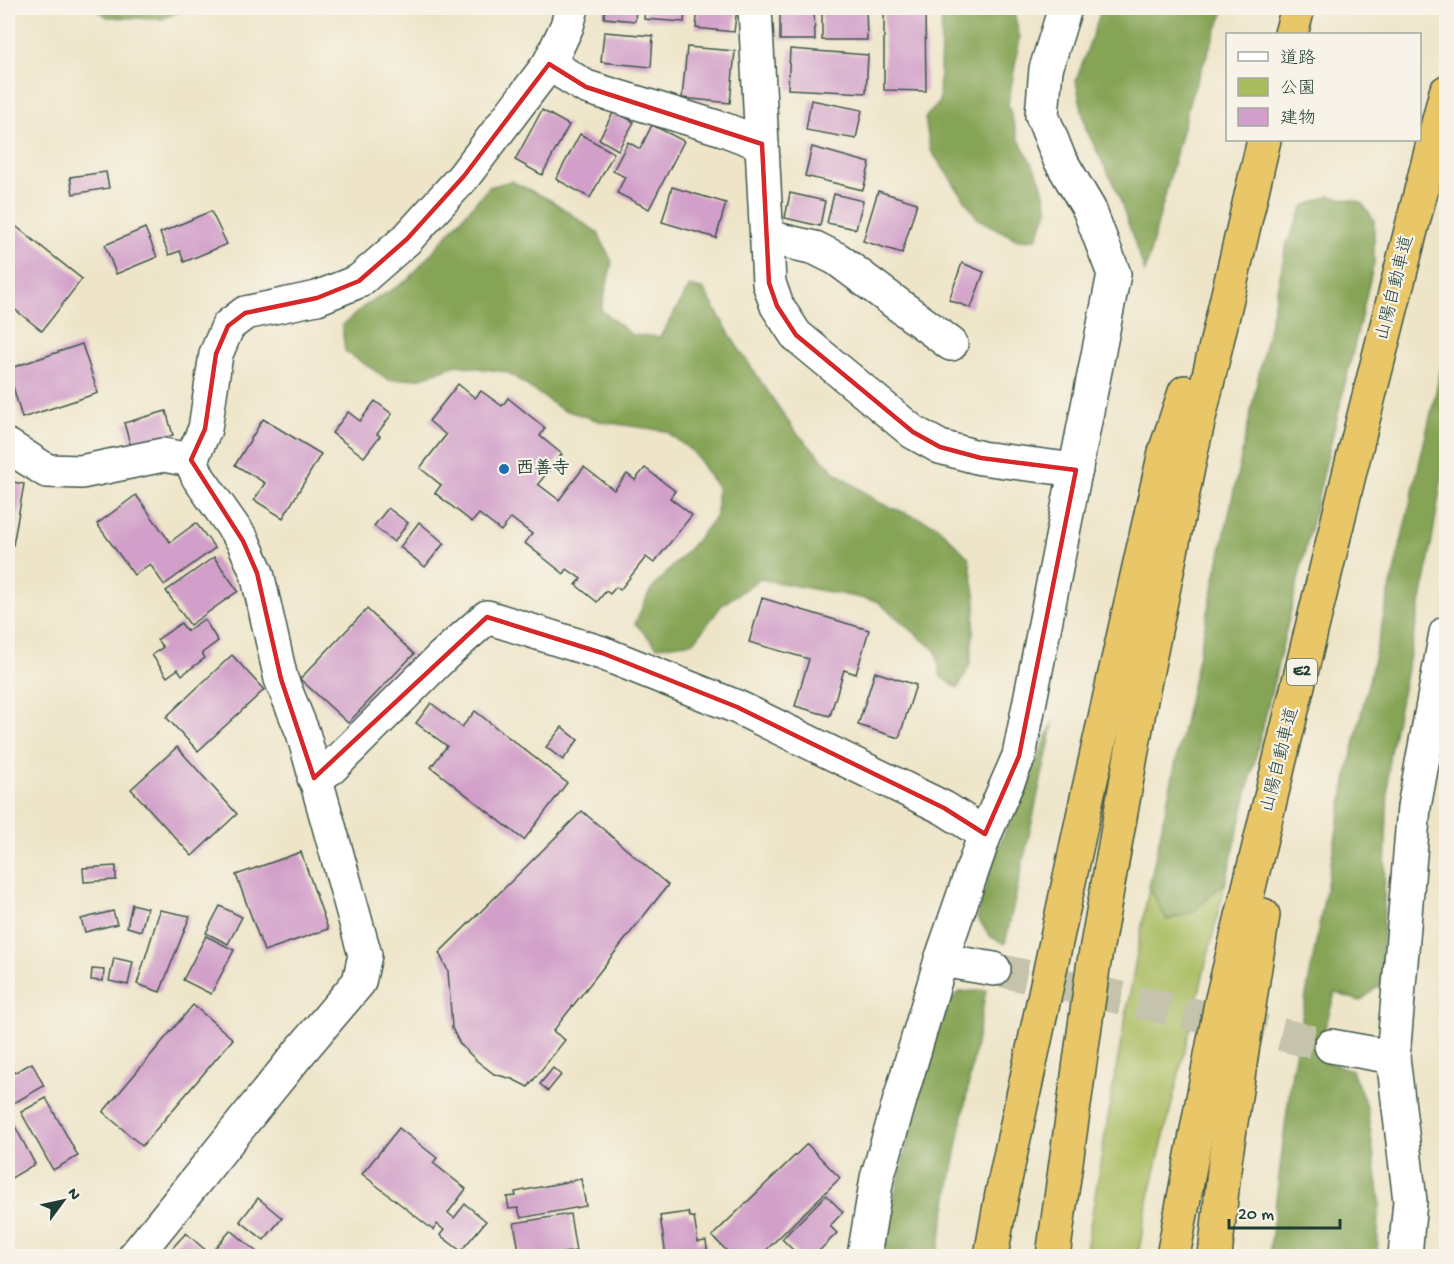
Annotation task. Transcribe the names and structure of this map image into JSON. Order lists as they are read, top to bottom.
{
  "streets": {
    "highway": ["山陽自動車道", "E2"]
  },
  "places": ["西善寺"],
  "legend": ["道路", "公園", "建物"],
  "scale_bar": "20 m",
  "north": "top right"
}
